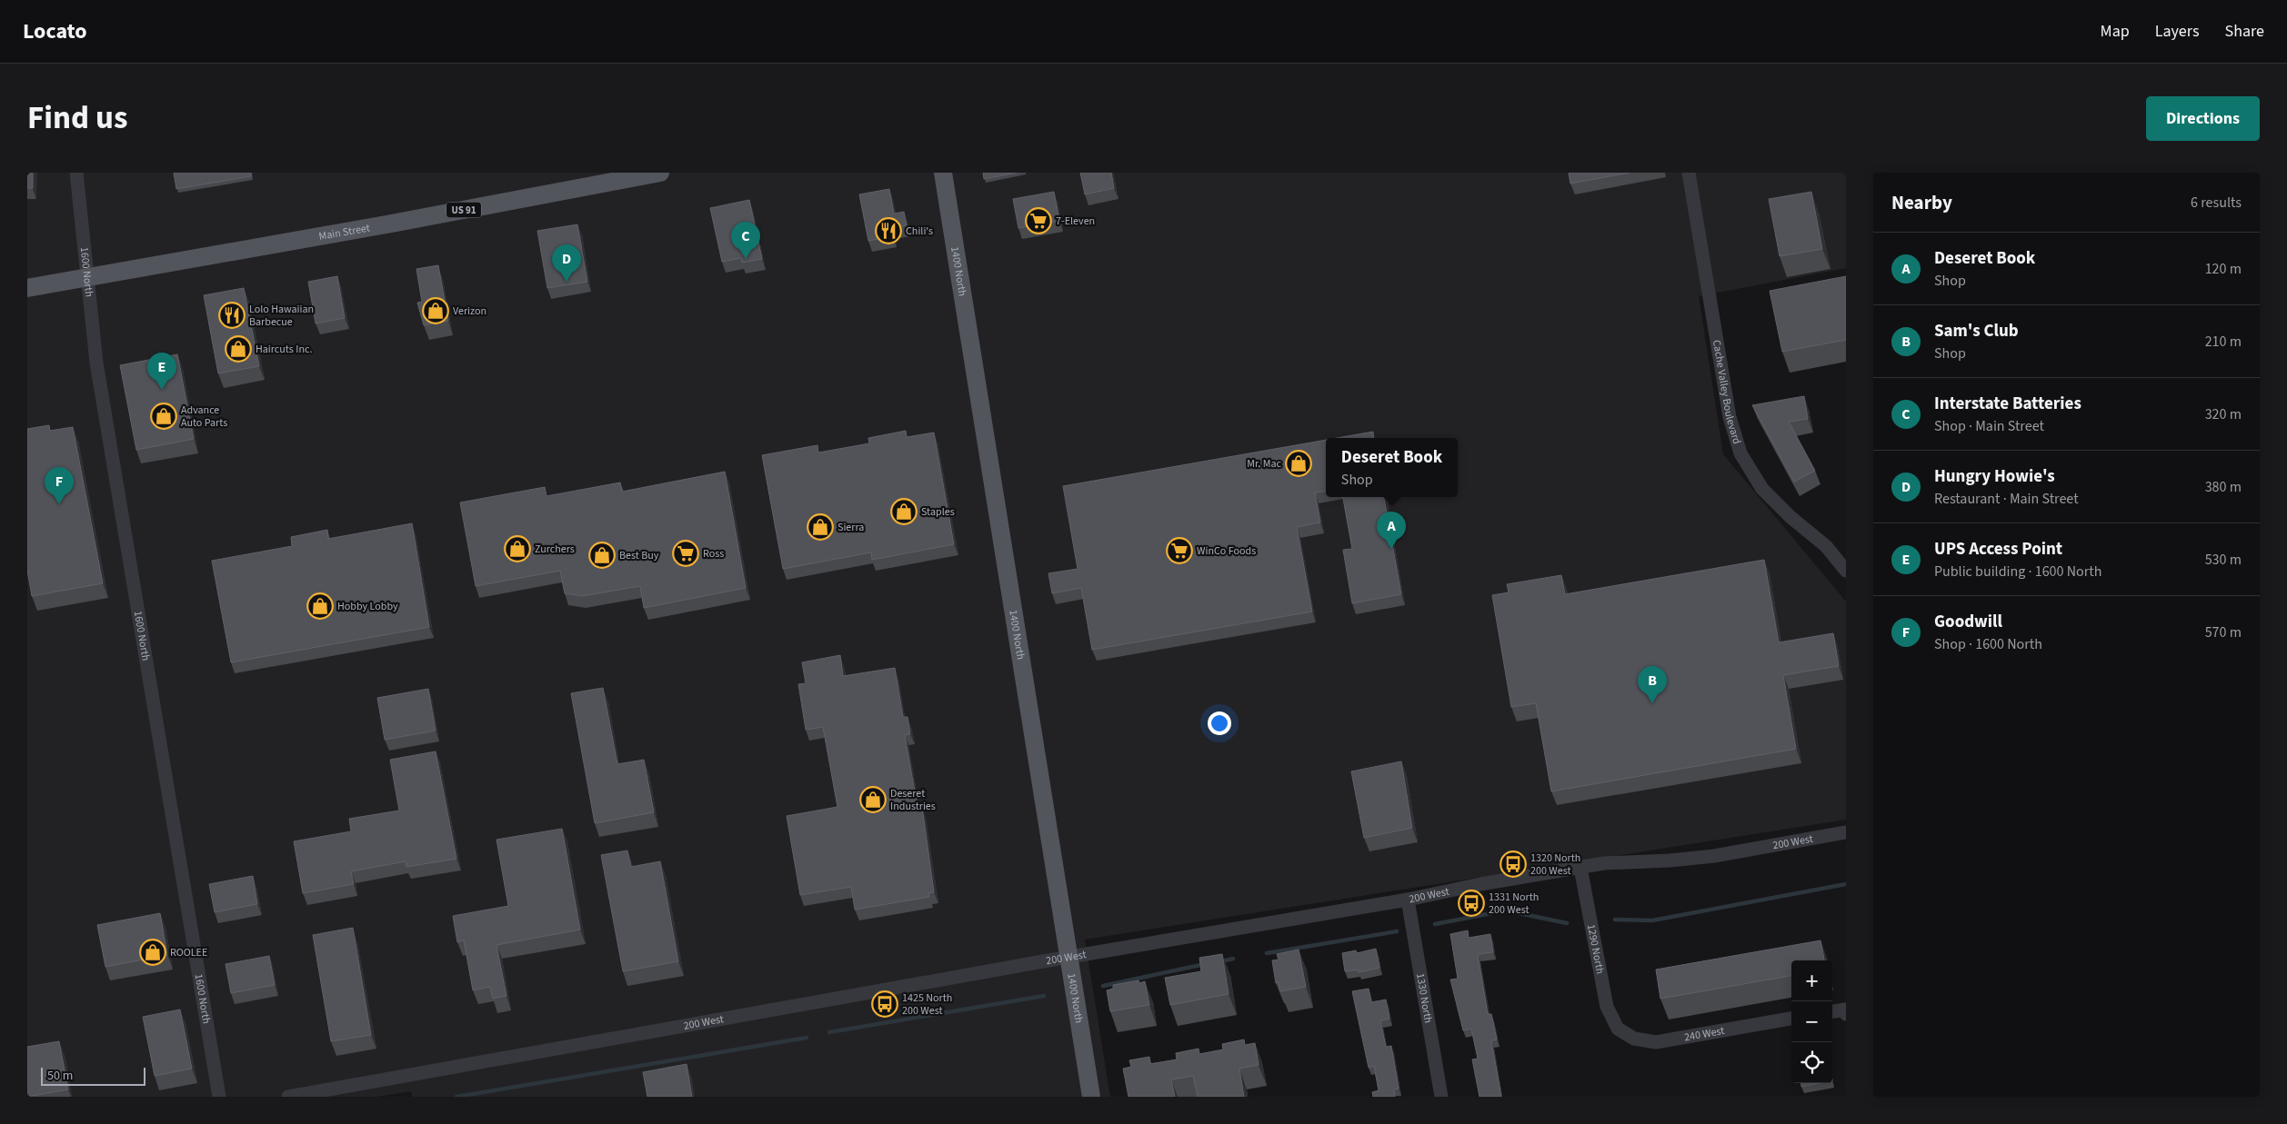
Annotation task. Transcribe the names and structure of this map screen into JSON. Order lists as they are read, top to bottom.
{
  "streets": {
    "main road": ["US 91", "Main Street", "1400 North"],
    "street": [
      "1600 North",
      "Cache Valley Boulevard",
      "200 West",
      "1290 North",
      "1330 North",
      "240 West"
    ]
  },
  "crossings": [
    ["Main Street", "1600 North"],
    ["1400 North", "200 West"],
    ["200 West", "1290 North"],
    ["200 West", "1330 North"],
    ["1290 North", "240 West"]
  ],
  "places": {
    "supermarket": ["7-Eleven", "WinCo Foods", "Ross"],
    "restaurant": ["Chili's", "Lolo Hawaiian Barbecue"],
    "shop": [
      "Verizon",
      "Haircuts Inc.",
      "Advance Auto Parts",
      "Mr. Mac",
      "Staples",
      "Sierra",
      "Zurchers",
      "Best Buy",
      "Hobby Lobby",
      "Deseret Industries",
      "ROOLEE"
    ],
    "bus stop": ["1320 North 200 West", "1331 North 200 West", "1425 North 200 West"]
  },
  "scale_bar": "50 m",
  "page": {
    "header": "Locato",
    "nav": ["Map", "Layers", "Share"],
    "title": "Find us",
    "buttons": "Directions",
    "heading": ["Nearby", "6 results"],
    "pins": [
      "C",
      "D",
      "E",
      "F",
      "A",
      "B"
    ],
    "list": [
      {
        "mark": "A",
        "name": "Deseret Book",
        "note": "Shop",
        "value": "120 m"
      },
      {
        "mark": "B",
        "name": "Sam's Club",
        "note": "Shop",
        "value": "210 m"
      },
      {
        "mark": "C",
        "name": "Interstate Batteries",
        "note": "Shop · Main Street",
        "value": "320 m"
      },
      {
        "mark": "D",
        "name": "Hungry Howie's",
        "note": "Restaurant · Main Street",
        "value": "380 m"
      },
      {
        "mark": "E",
        "name": "UPS Access Point",
        "note": "Public building · 1600 North",
        "value": "530 m"
      },
      {
        "mark": "F",
        "name": "Goodwill",
        "note": "Shop · 1600 North",
        "value": "570 m"
      }
    ],
    "popup": ["Deseret Book", "Shop"],
    "map_buttons": ["+", "−"],
    "scale": "50 m"
  }
}
